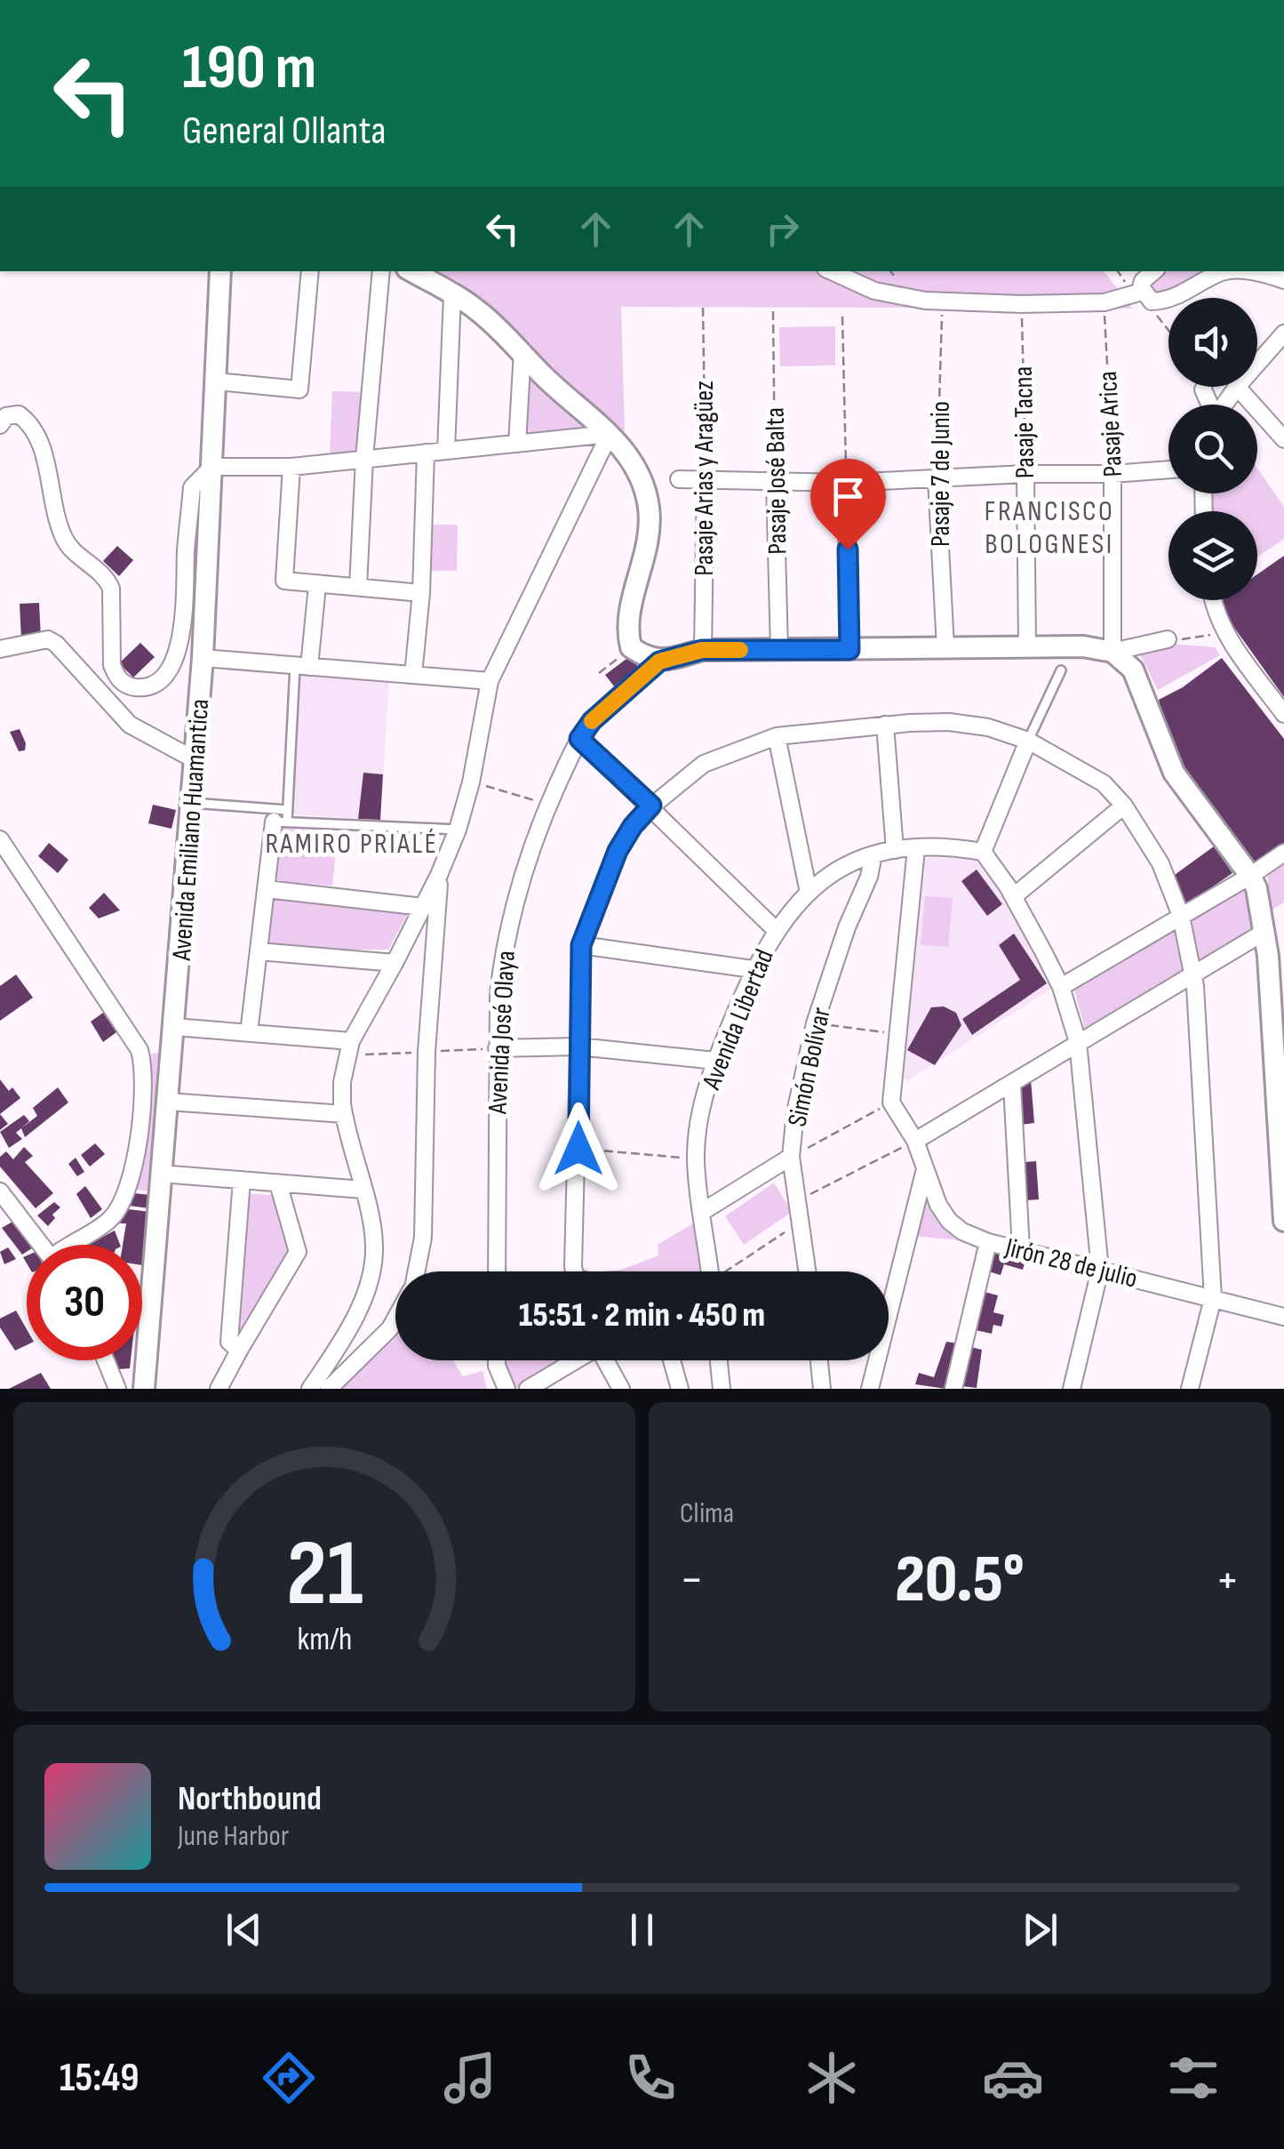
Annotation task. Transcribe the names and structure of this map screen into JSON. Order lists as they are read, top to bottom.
{
  "streets": {
    "street": [
      "Pasaje Tacna",
      "Pasaje Arica",
      "Pasaje 7 de Junio",
      "Pasaje Arias y Aragüez",
      "Pasaje José Balta",
      "Avenida Emiliano Huamantica",
      "Avenida Libertad",
      "Avenida José Olaya",
      "Simón Bolívar",
      "Jirón 28 de julio"
    ]
  },
  "crossings": [
    ["Avenida Libertad", "Simón Bolívar"]
  ],
  "districts": ["FRANCISCO BOLOGNESI", "RAMIRO PRIALÉ"],
  "page": {
    "turn": ["190 m", "General Ollanta"],
    "limit": "30",
    "trip": "15:51 · 2 min · 450 m",
    "tile": "Clima",
    "heat": ["−", "20.5°", "+"],
    "song": ["Northbound", "June Harbor"],
    "tabs": "15:49",
    "gauge": ["21", "km/h"]
  }
}
